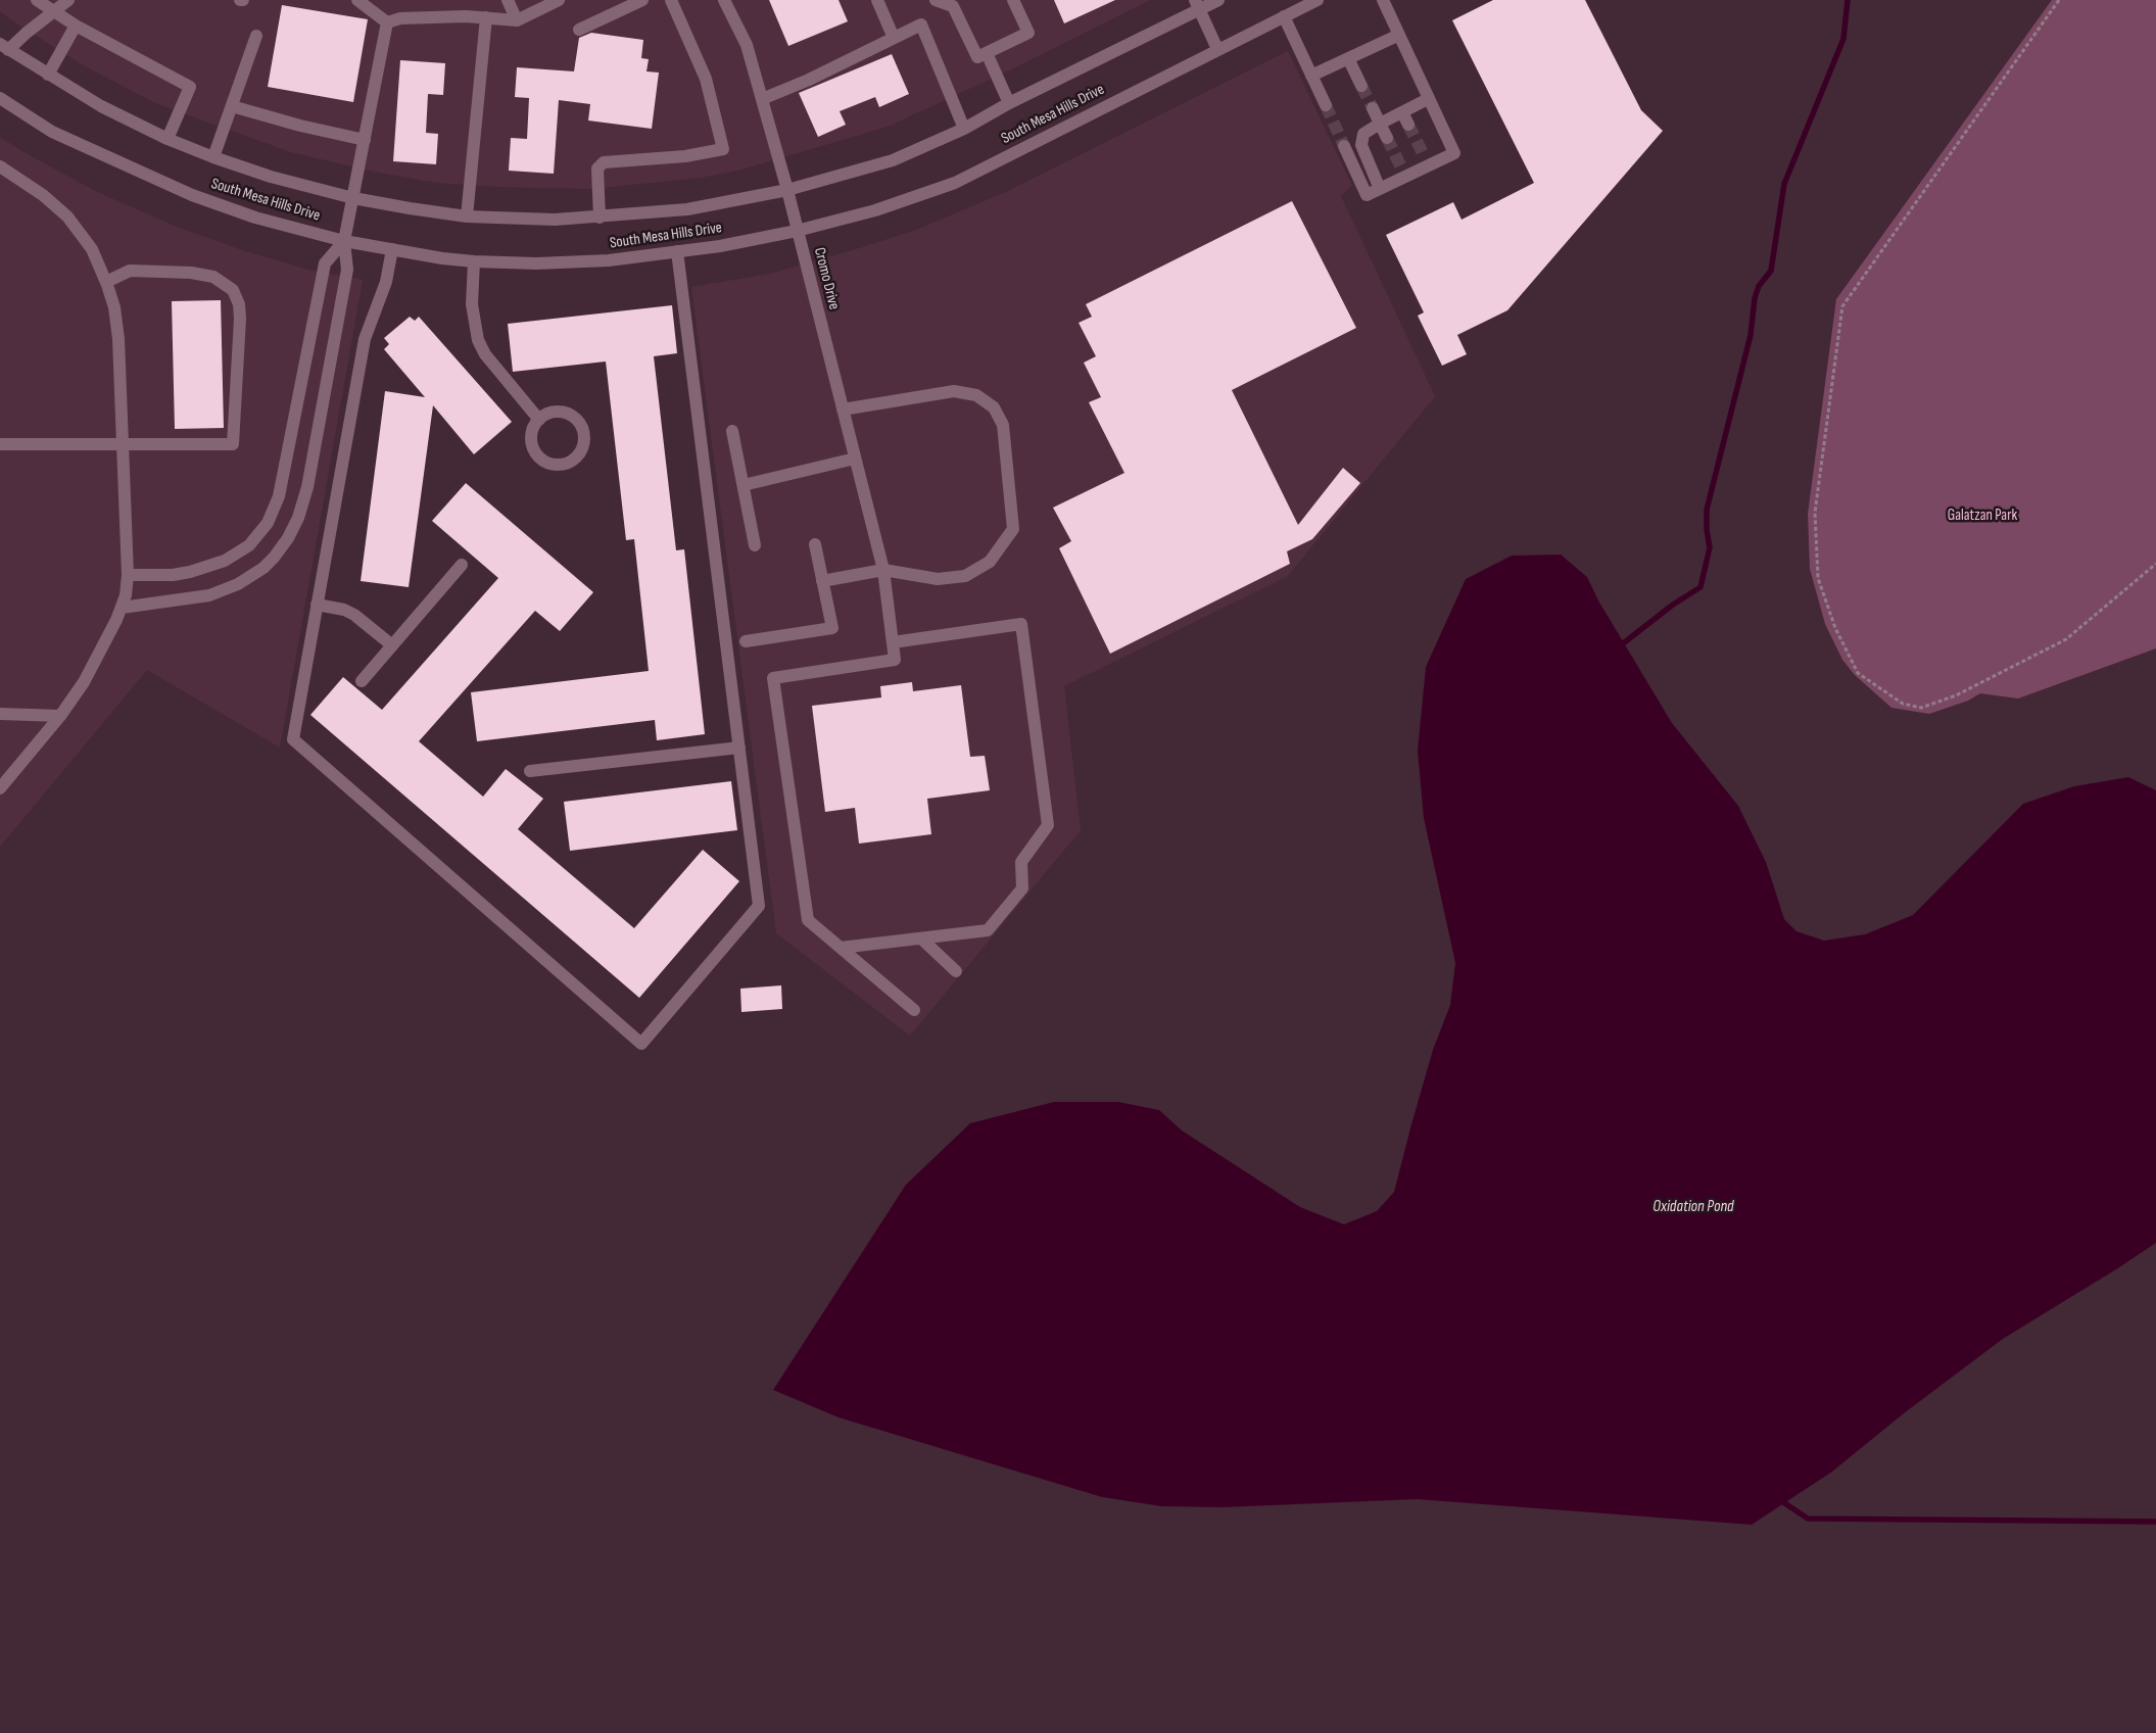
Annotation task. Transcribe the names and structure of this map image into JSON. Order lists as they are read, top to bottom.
{
  "streets": {
    "street": ["South Mesa Hills Drive", "Cromo Drive"]
  },
  "crossings": [
    ["South Mesa Hills Drive", "Cromo Drive"]
  ],
  "water": ["Oxidation Pond"],
  "parks": ["Galatzan Park"]
}
